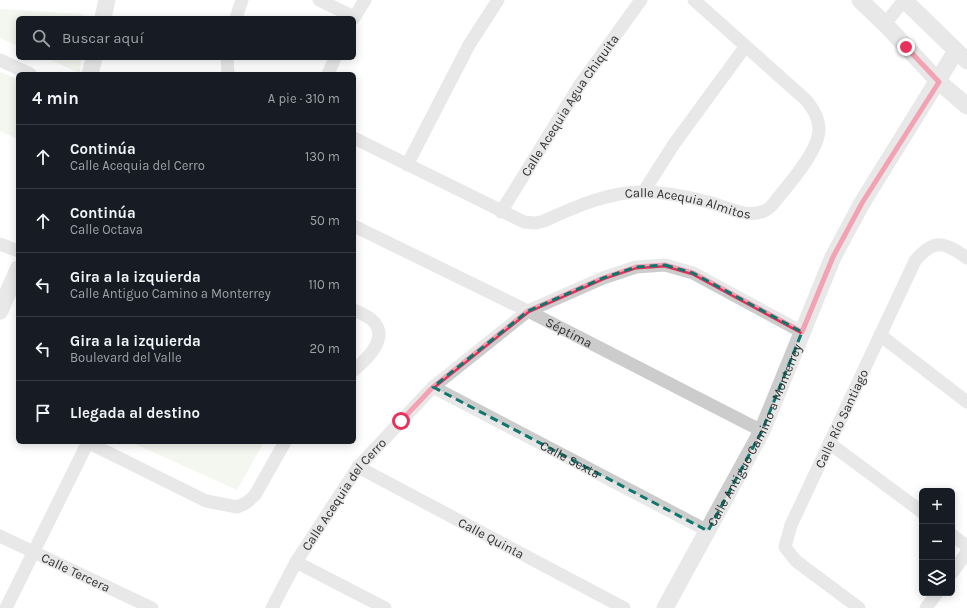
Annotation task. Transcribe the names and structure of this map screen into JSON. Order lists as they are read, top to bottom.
{
  "streets": {
    "street": [
      "Calle Acequia Agua Chiquita",
      "Calle Acequia Almitos",
      "Séptima",
      "Calle Río Santiago",
      "Calle Antiguo Camino a Monterrey",
      "Calle Sexta",
      "Calle Acequia del Cerro",
      "Calle Quinta",
      "Calle Tercera"
    ]
  },
  "crossings": [
    ["Calle Acequia Agua Chiquita", "Calle Acequia Almitos"],
    ["Séptima", "Calle Antiguo Camino a Monterrey"],
    ["Séptima", "Calle Acequia del Cerro"],
    ["Calle Antiguo Camino a Monterrey", "Calle Sexta"],
    ["Calle Antiguo Camino a Monterrey", "Calle Acequia del Cerro"],
    ["Calle Sexta", "Calle Acequia del Cerro"],
    ["Calle Acequia del Cerro", "Calle Quinta"]
  ],
  "page": {
    "search": "Buscar aquí",
    "heading": ["4 min", "A pie · 310 m"],
    "list": [
      ["Continúa", "Calle Acequia del Cerro", "130 m"],
      ["Continúa", "Calle Octava", "50 m"],
      ["Gira a la izquierda", "Calle Antiguo Camino a Monterrey", "110 m"],
      ["Gira a la izquierda", "Boulevard del Valle", "20 m"],
      "Llegada al destino"
    ],
    "map_buttons": ["+", "−"]
  }
}
